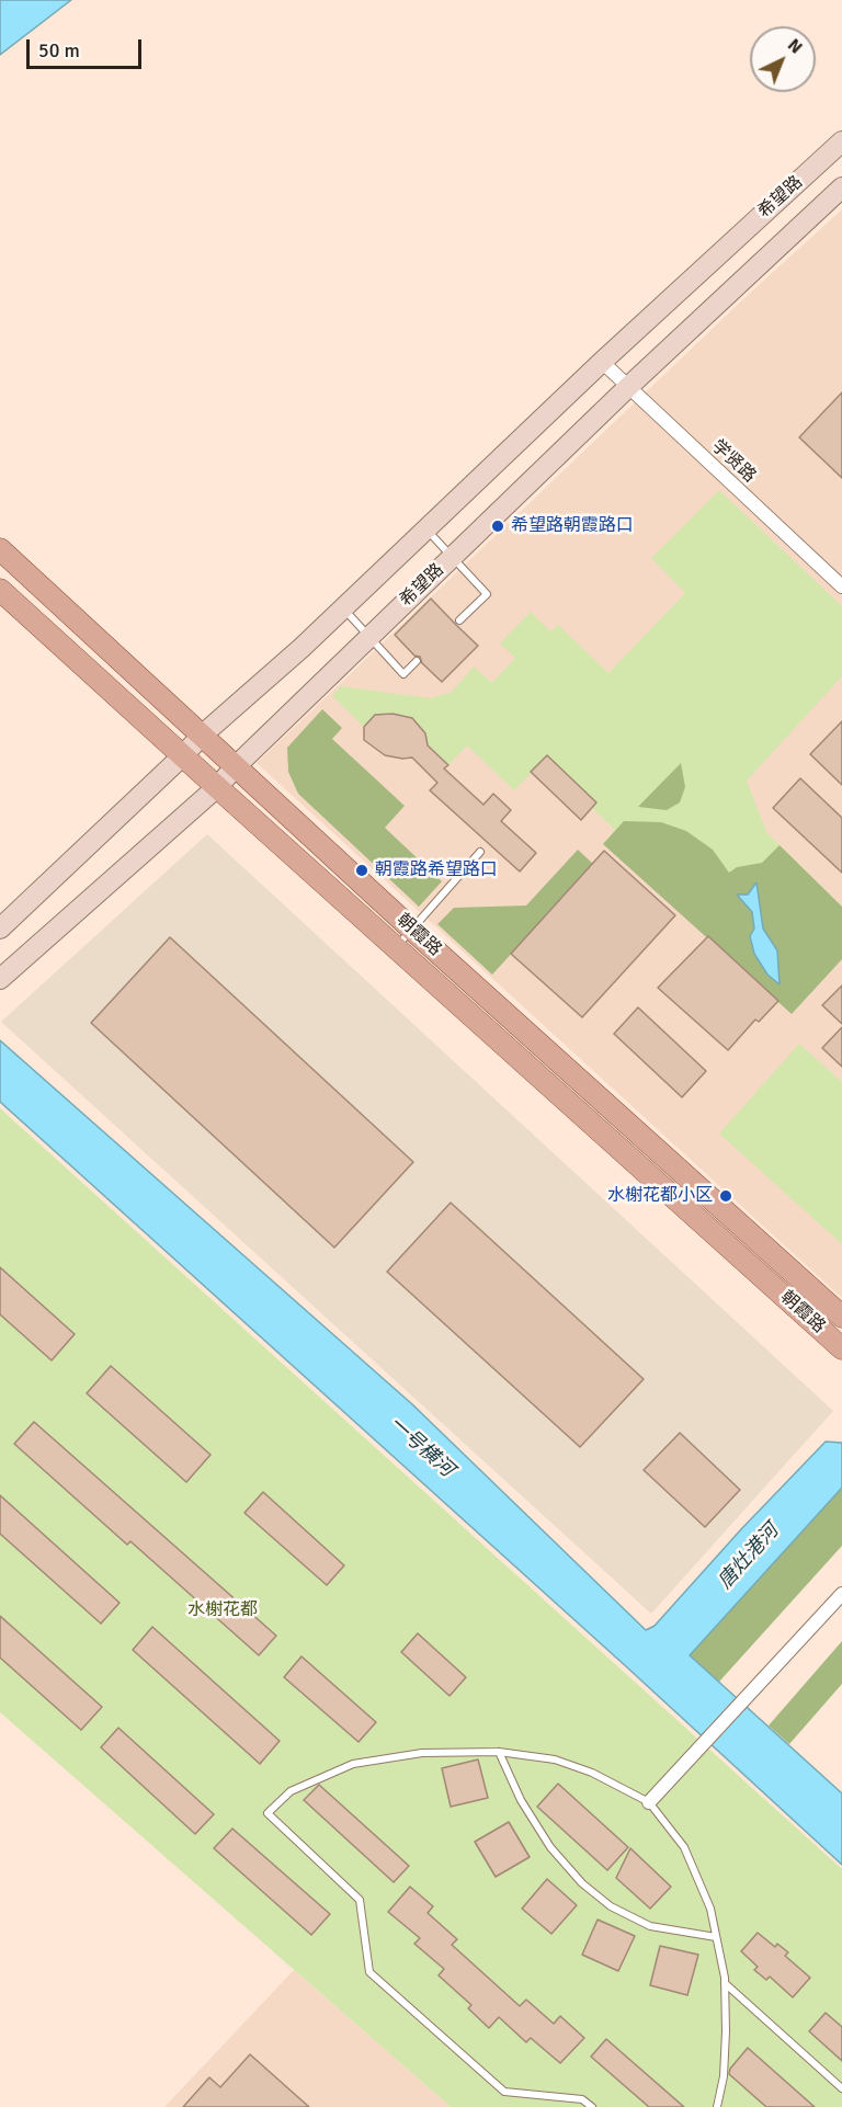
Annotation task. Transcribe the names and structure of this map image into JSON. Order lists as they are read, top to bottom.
{
  "streets": {
    "main road": ["希望路", "朝霞路"],
    "street": ["学贤路"]
  },
  "crossings": [
    ["希望路", "学贤路"],
    ["希望路", "朝霞路"]
  ],
  "water": ["一号横河", "唐灶港河"],
  "parks": ["水榭花都"],
  "places": ["希望路朝霞路口", "朝霞路希望路口", "水榭花都小区"],
  "scale_bar": "50 m",
  "north": "top right"
}
